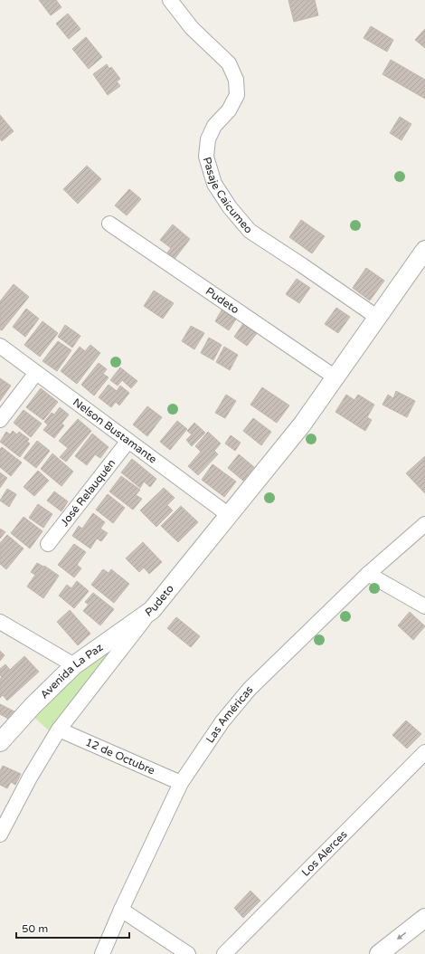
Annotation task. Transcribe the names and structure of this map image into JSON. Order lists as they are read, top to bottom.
{
  "streets": {
    "street": [
      "Pasaje Caicumeo",
      "Pudeto",
      "Nelson Bustamante",
      "José Relauquén",
      "Avenida La Paz",
      "Las Américas",
      "12 de Octubre",
      "Los Alerces"
    ]
  },
  "crossings": [
    ["Pasaje Caicumeo", "Pudeto"],
    ["Pudeto", "Nelson Bustamante"],
    ["Pudeto", "Avenida La Paz"],
    ["Pudeto", "12 de Octubre"],
    ["Nelson Bustamante", "José Relauquén"],
    ["Las Américas", "12 de Octubre"]
  ],
  "scale_bar": "50 m"
}
